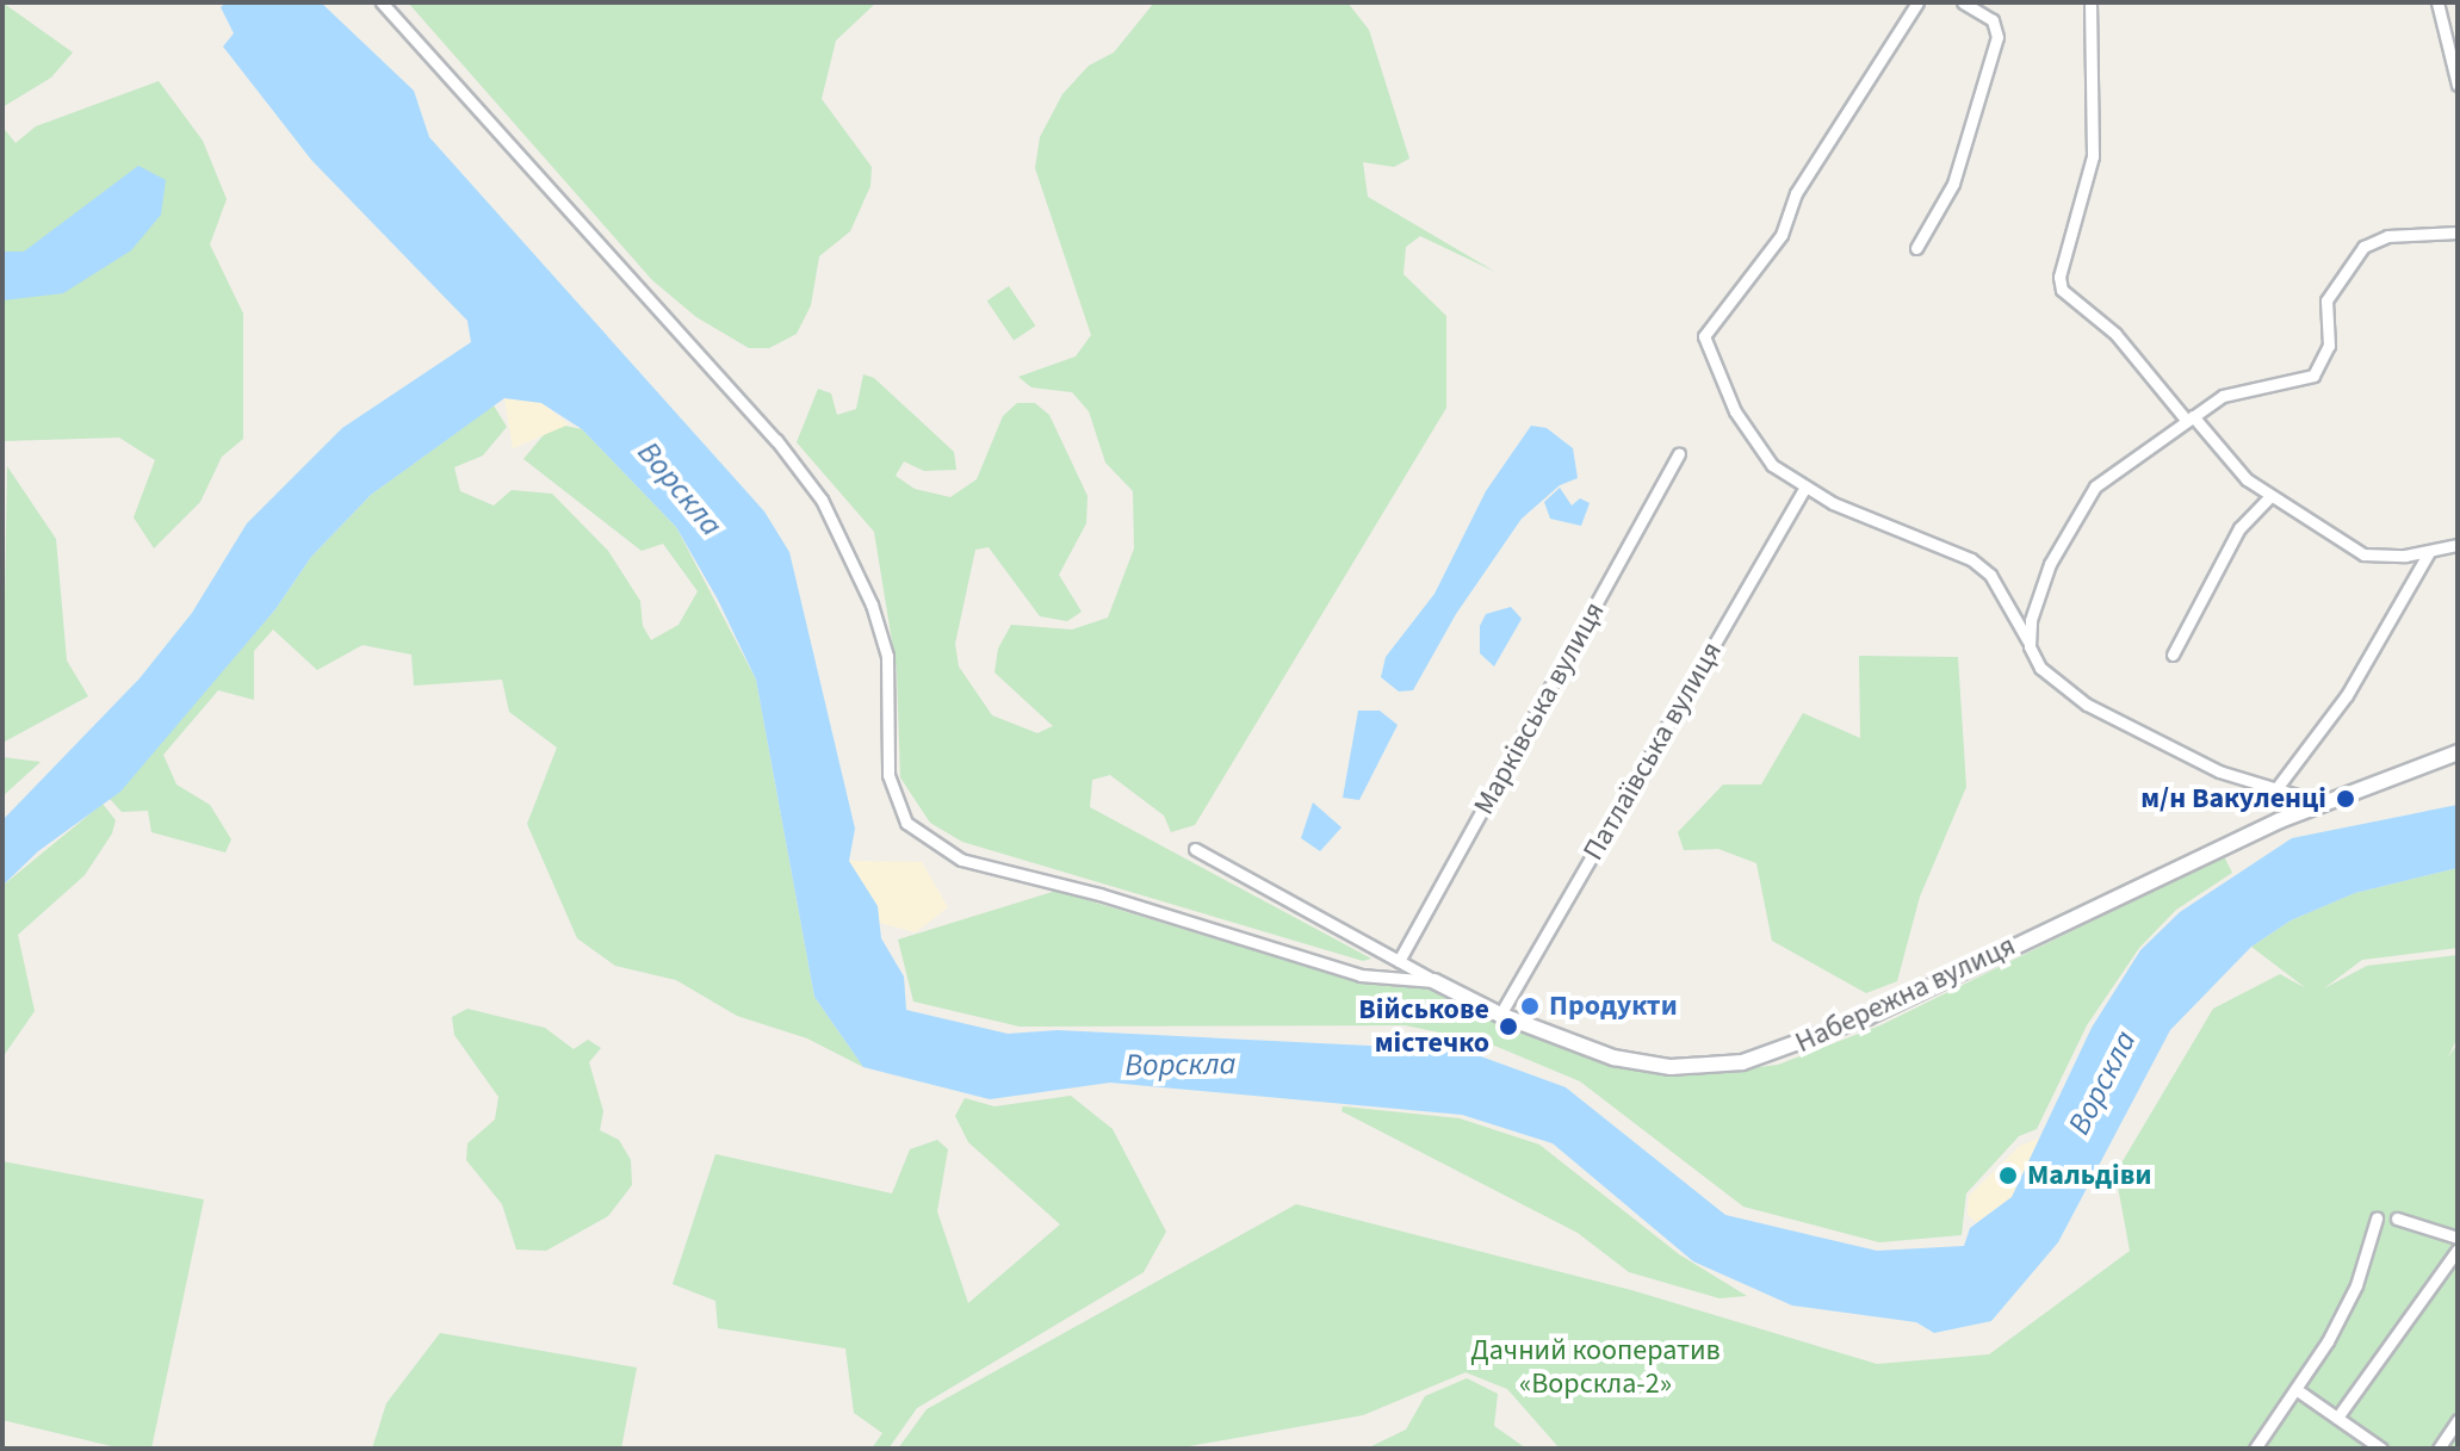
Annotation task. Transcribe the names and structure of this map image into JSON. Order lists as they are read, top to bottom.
{
  "streets": {
    "street": ["Марківська вулиця", "Патлаївська вулиця", "Набережна вулиця"]
  },
  "crossings": [
    ["Марківська вулиця", "Набережна вулиця"],
    ["Патлаївська вулиця", "Набережна вулиця"]
  ],
  "water": ["Ворскла"],
  "parks": ["Дачний кооператив «Ворскла-2»"],
  "places": [
    "м/н Вакуленці",
    "Продукти",
    "Військове містечко",
    "Мальдіви"
  ]
}
